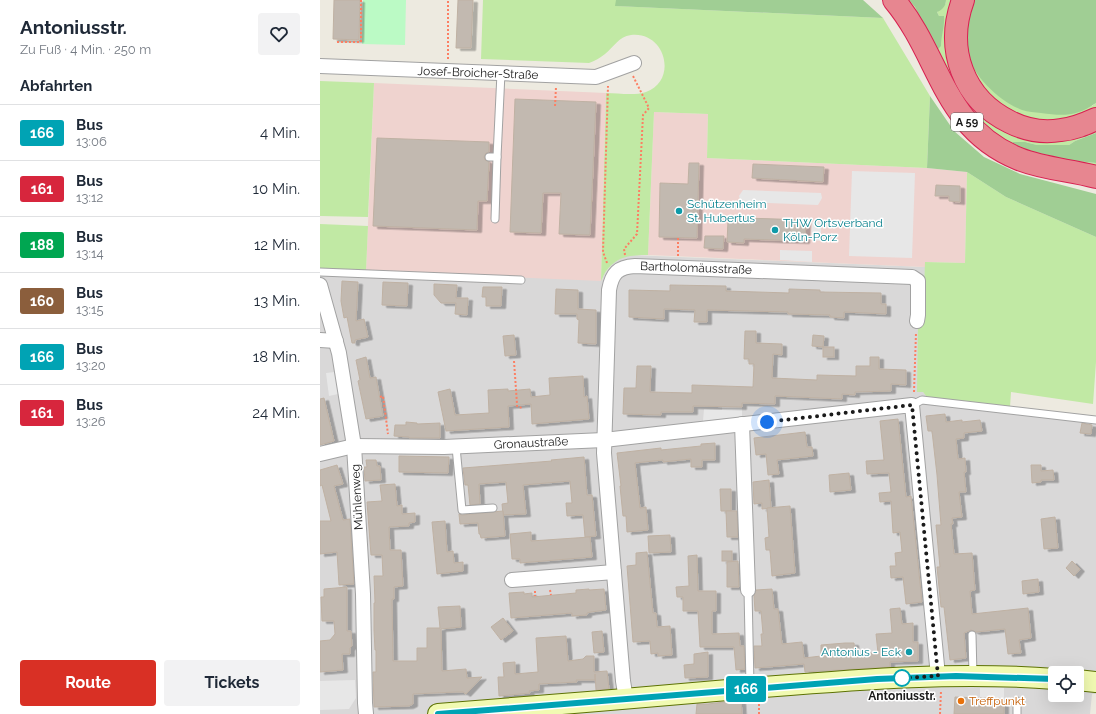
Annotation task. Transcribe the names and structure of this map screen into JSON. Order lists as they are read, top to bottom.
{
  "streets": {
    "highway": ["A 59"],
    "street": [
      "Josef-Broicher-Straße",
      "Bartholomäusstraße",
      "Gronaustraße",
      "Mühlenweg"
    ]
  },
  "crossings": [
    ["Gronaustraße", "Mühlenweg"]
  ],
  "places": [
    "Schützenheim St. Hubertus",
    "THW Ortsverband Köln-Porz",
    "Antonius - Eck",
    "Antoniusstr.",
    "Treffpunkt"
  ],
  "lines": ["bus line 166"],
  "page": {
    "heading": [
      ["Antoniusstr.", "Zu Fuß · 4 Min. · 250 m"],
      "Abfahrten"
    ],
    "on_map": "166",
    "list": [
      {
        "mark": "166",
        "name": "Bus",
        "note": "13:06",
        "value": "4 Min."
      },
      {
        "mark": "161",
        "name": "Bus",
        "note": "13:12",
        "value": "10 Min."
      },
      {
        "mark": "188",
        "name": "Bus",
        "note": "13:14",
        "value": "12 Min."
      },
      {
        "mark": "160",
        "name": "Bus",
        "note": "13:15",
        "value": "13 Min."
      },
      {
        "mark": "166",
        "name": "Bus",
        "note": "13:20",
        "value": "18 Min."
      },
      {
        "mark": "161",
        "name": "Bus",
        "note": "13:26",
        "value": "24 Min."
      }
    ],
    "buttons": ["Route", "Tickets"]
  }
}
